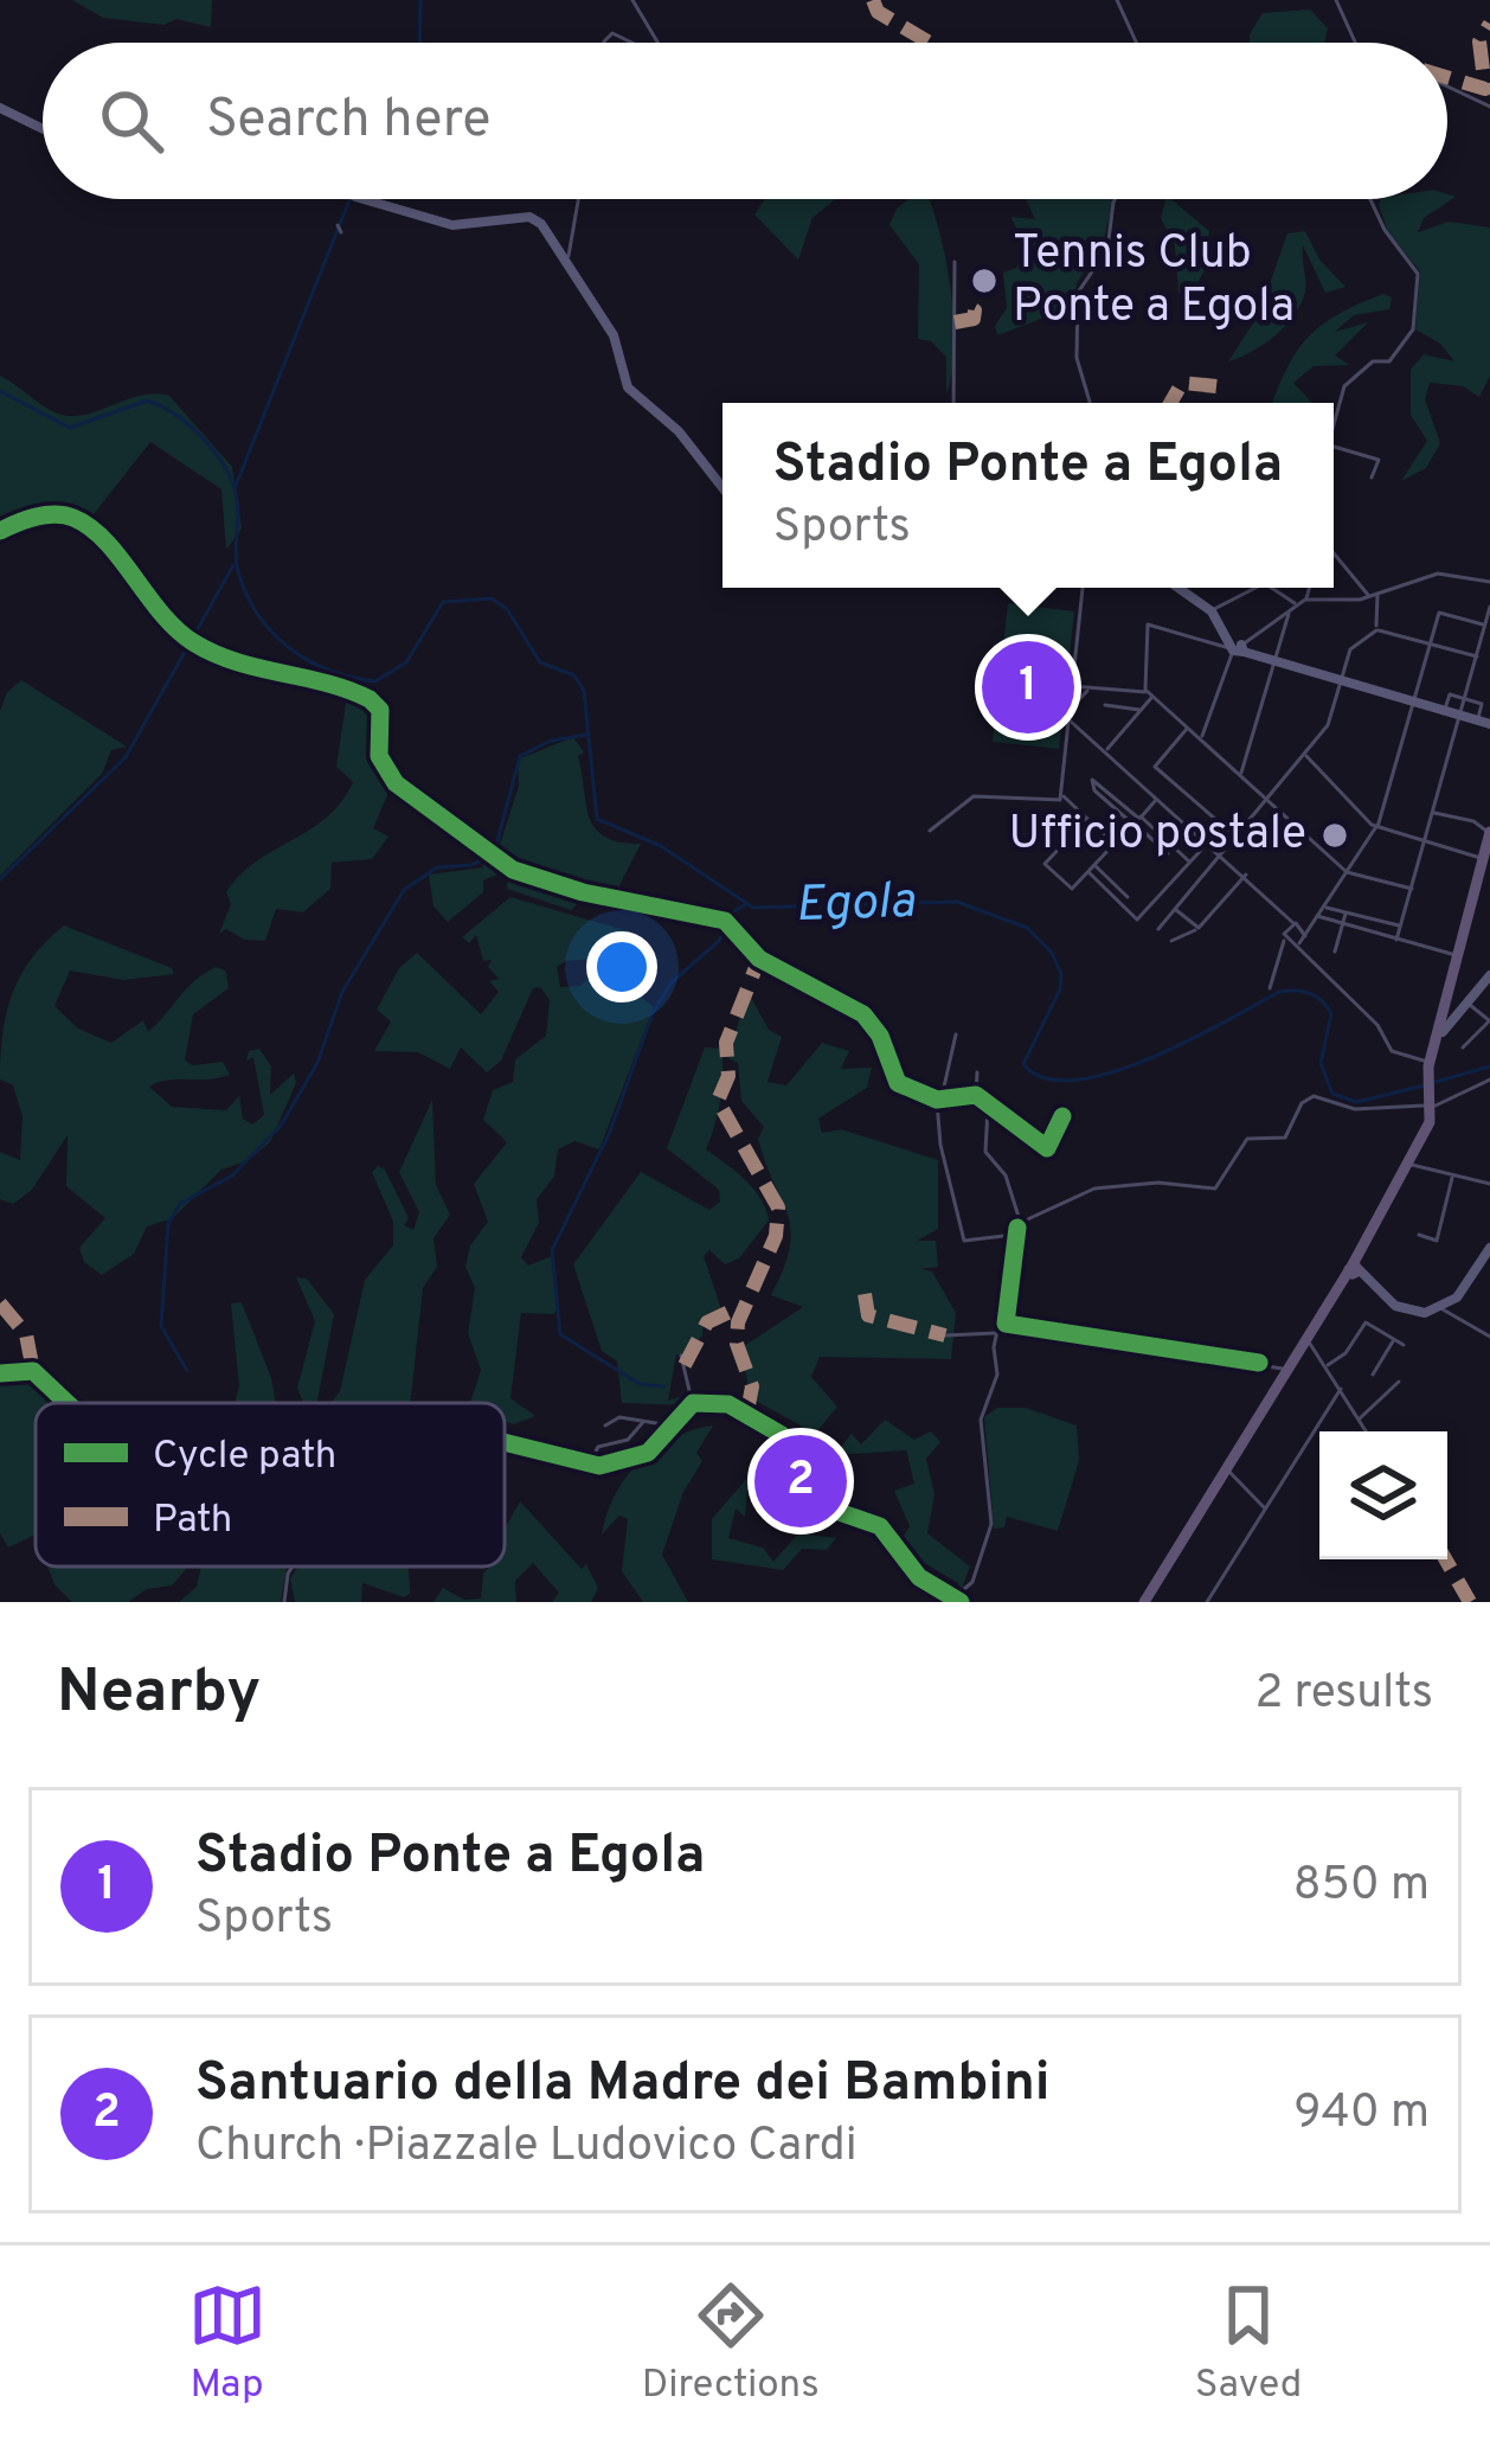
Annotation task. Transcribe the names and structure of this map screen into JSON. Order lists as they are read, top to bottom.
{
  "water": ["Egola"],
  "places": ["Tennis Club Ponte a Egola", "Ufficio postale"],
  "legend": ["Cycle path", "Path"],
  "page": {
    "search": "Search here",
    "popup": ["Stadio Ponte a Egola", "Sports"],
    "pins": ["1", "2"],
    "heading": ["Nearby", "2 results"],
    "list": [
      {
        "mark": "1",
        "name": "Stadio Ponte a Egola",
        "note": "Sports",
        "value": "850 m"
      },
      {
        "mark": "2",
        "name": "Santuario della Madre dei Bambini",
        "note": "Church · Piazzale Ludovico Cardi",
        "value": "940 m"
      }
    ],
    "nav": ["Map", "Directions", "Saved"]
  }
}
